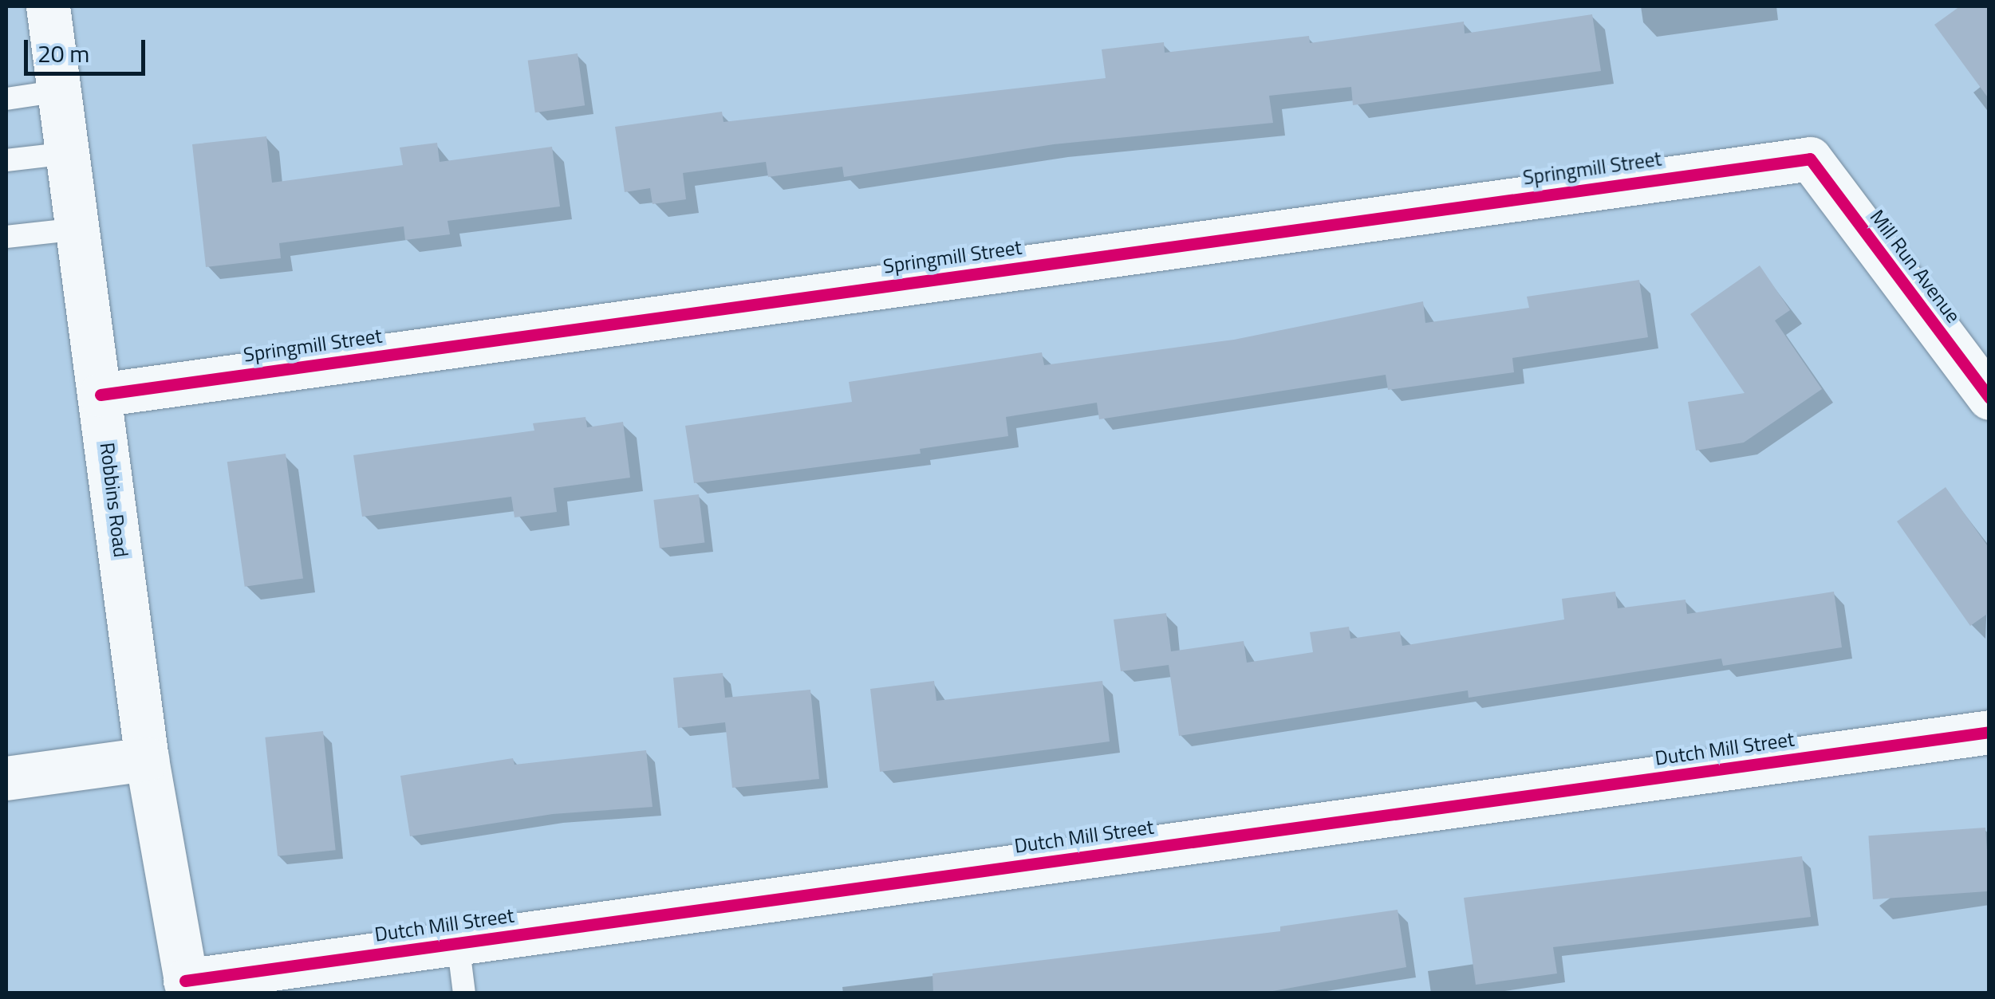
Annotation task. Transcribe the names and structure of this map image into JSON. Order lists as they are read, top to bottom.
{
  "streets": {
    "street": [
      "Springmill Street",
      "Mill Run Avenue",
      "Robbins Road",
      "Dutch Mill Street"
    ]
  },
  "crossings": [
    ["Springmill Street", "Mill Run Avenue"],
    ["Springmill Street", "Robbins Road"],
    ["Robbins Road", "Dutch Mill Street"]
  ],
  "scale_bar": "20 m"
}
